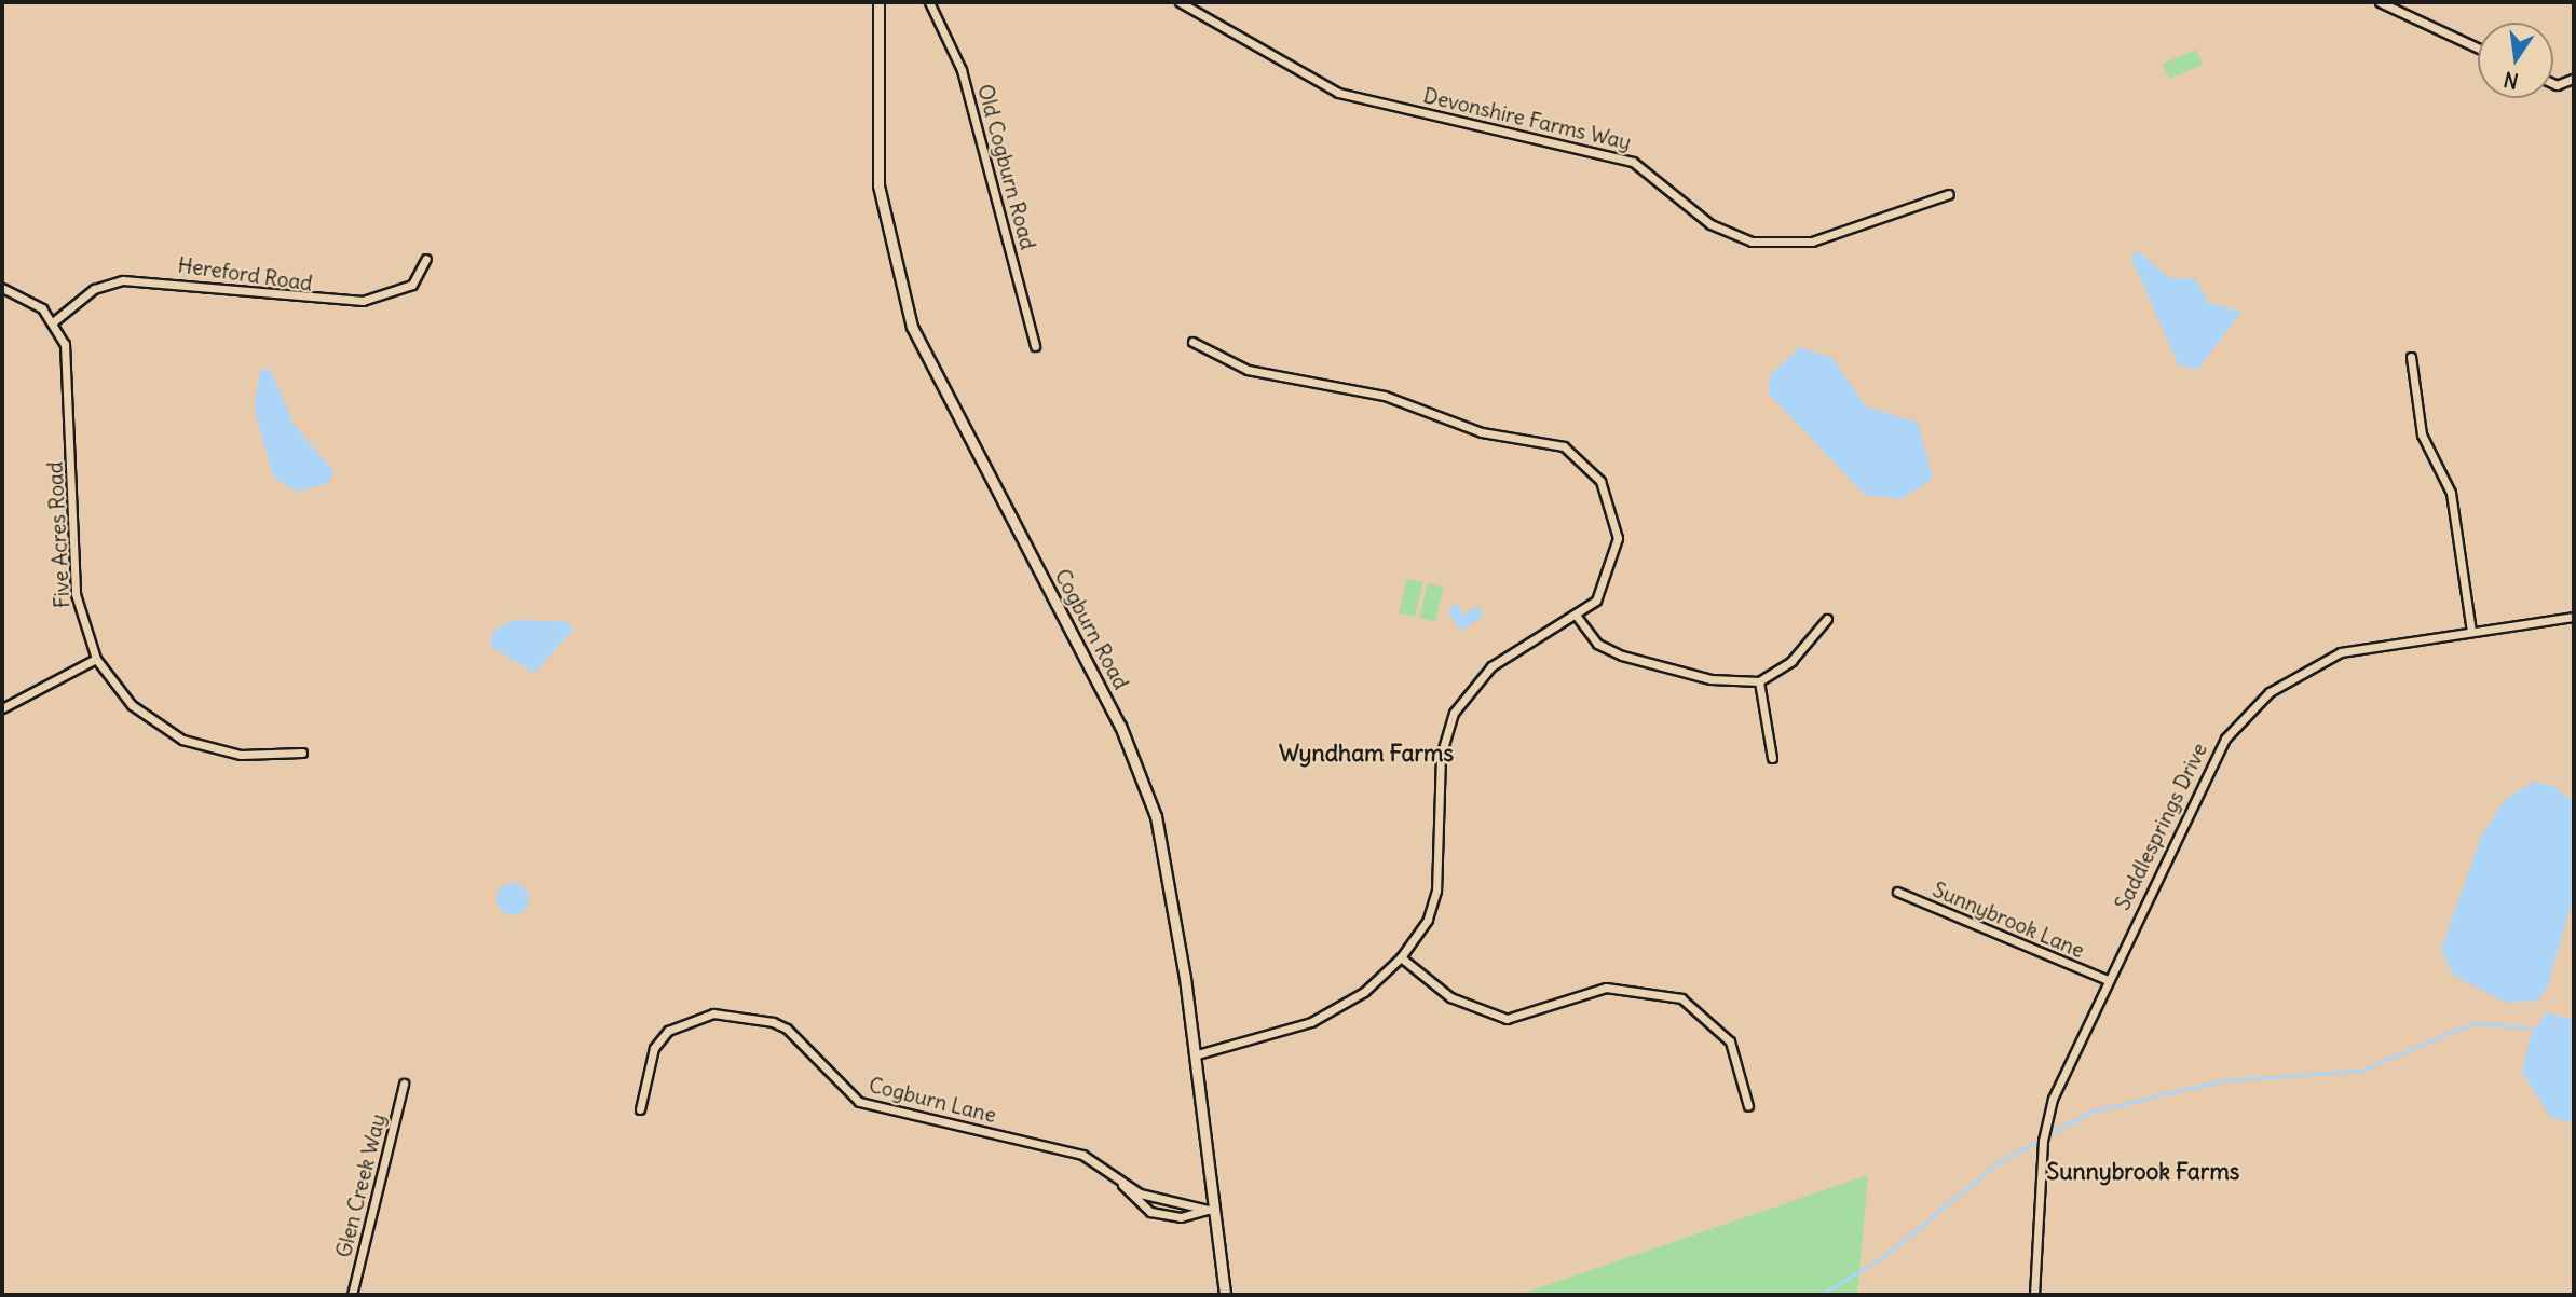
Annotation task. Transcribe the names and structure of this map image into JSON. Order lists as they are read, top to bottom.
{
  "streets": {
    "street": [
      "Devonshire Farms Way",
      "Old Cogburn Road",
      "Hereford Road",
      "Five Acres Road",
      "Cogburn Road",
      "Saddlesprings Drive",
      "Sunnybrook Lane",
      "Cogburn Lane",
      "Glen Creek Way"
    ]
  },
  "crossings": [
    ["Hereford Road", "Five Acres Road"],
    ["Cogburn Road", "Cogburn Lane"],
    ["Saddlesprings Drive", "Sunnybrook Lane"]
  ],
  "districts": ["Wyndham Farms", "Sunnybrook Farms"],
  "north": "bottom"
}
